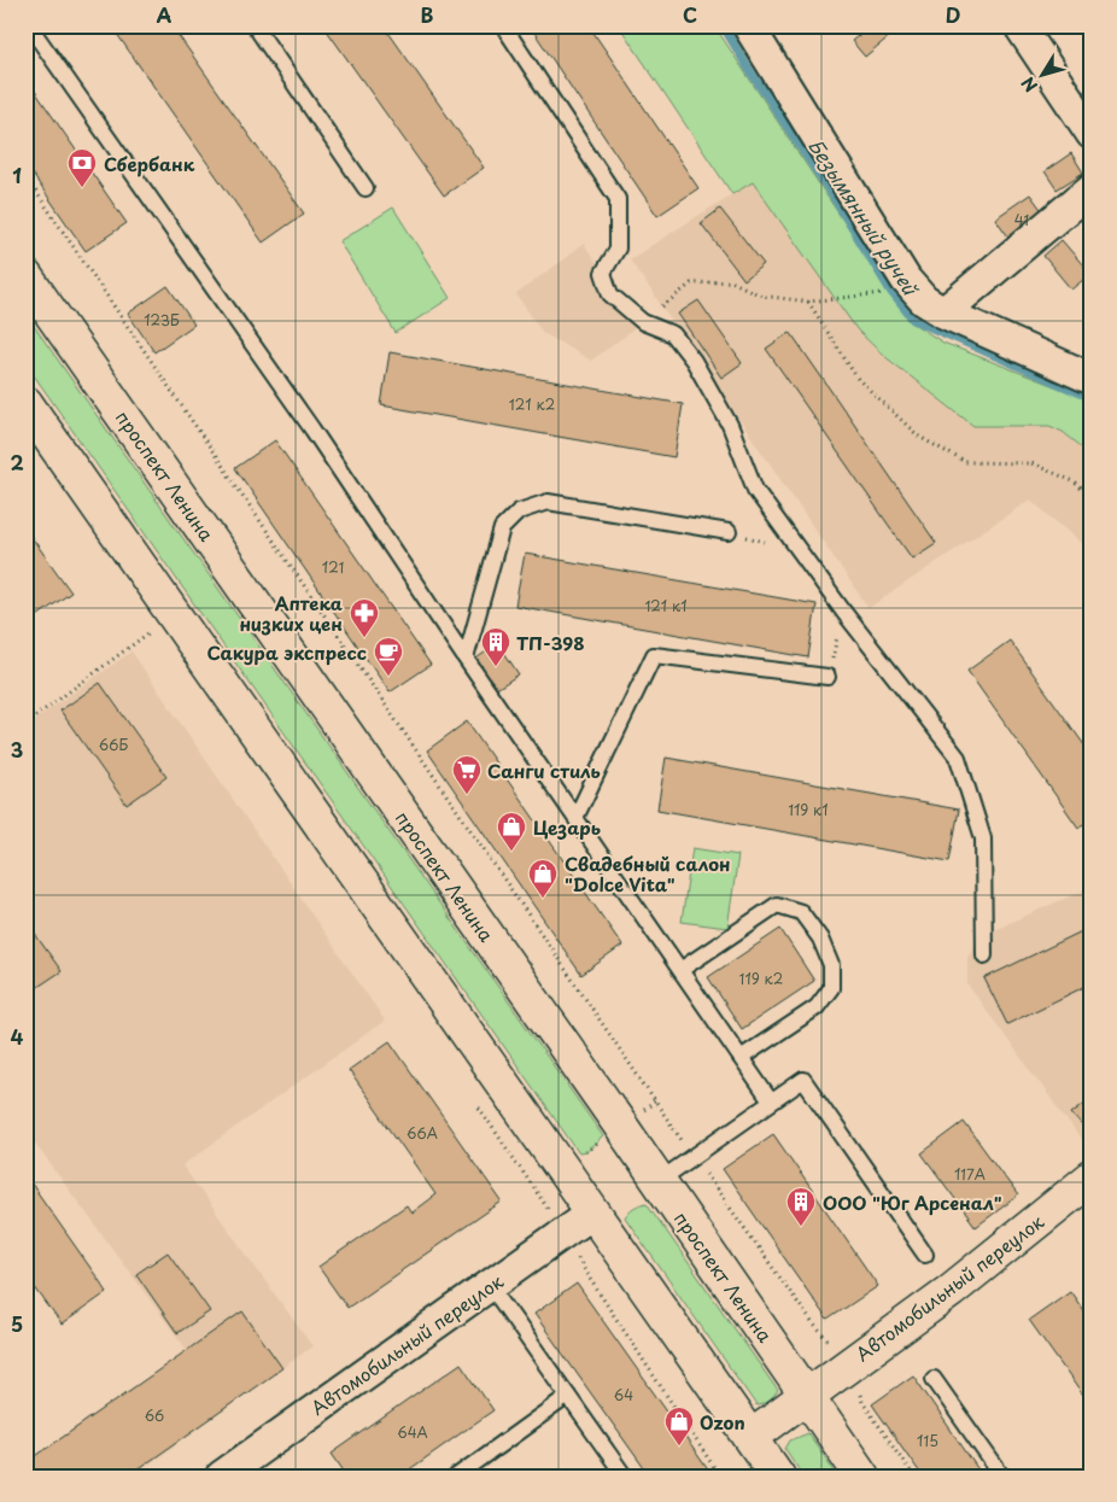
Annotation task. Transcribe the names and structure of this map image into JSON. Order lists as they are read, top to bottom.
{
  "streets": {
    "main road": ["проспект Ленина", "Автомобильный переулок"]
  },
  "crossings": [
    ["проспект Ленина", "Автомобильный переулок"]
  ],
  "water": ["Безымянный ручей"],
  "places": {
    "bank": ["Сбербанк"],
    "pharmacy": ["Аптека низких цен"],
    "building": ["ТП-398", "ООО \"Юг Арсенал\""],
    "cafe": ["Сакура экспресс"],
    "supermarket": ["Санги стиль"],
    "shop": ["Цезарь", "Свадебный салон \"Dolce Vita\"", "Ozon"]
  },
  "house_numbers": [
    "41",
    "123Б",
    "121 к2",
    "121",
    "121 к1",
    "66Б",
    "119 к1",
    "119 к2",
    "66А",
    "117А",
    "64",
    "66",
    "64А",
    "115"
  ],
  "north": "bottom left",
  "grid": {
    "columns": [
      "A",
      "B",
      "C",
      "D"
    ],
    "rows": [
      "1",
      "2",
      "3",
      "4",
      "5"
    ]
  }
}
